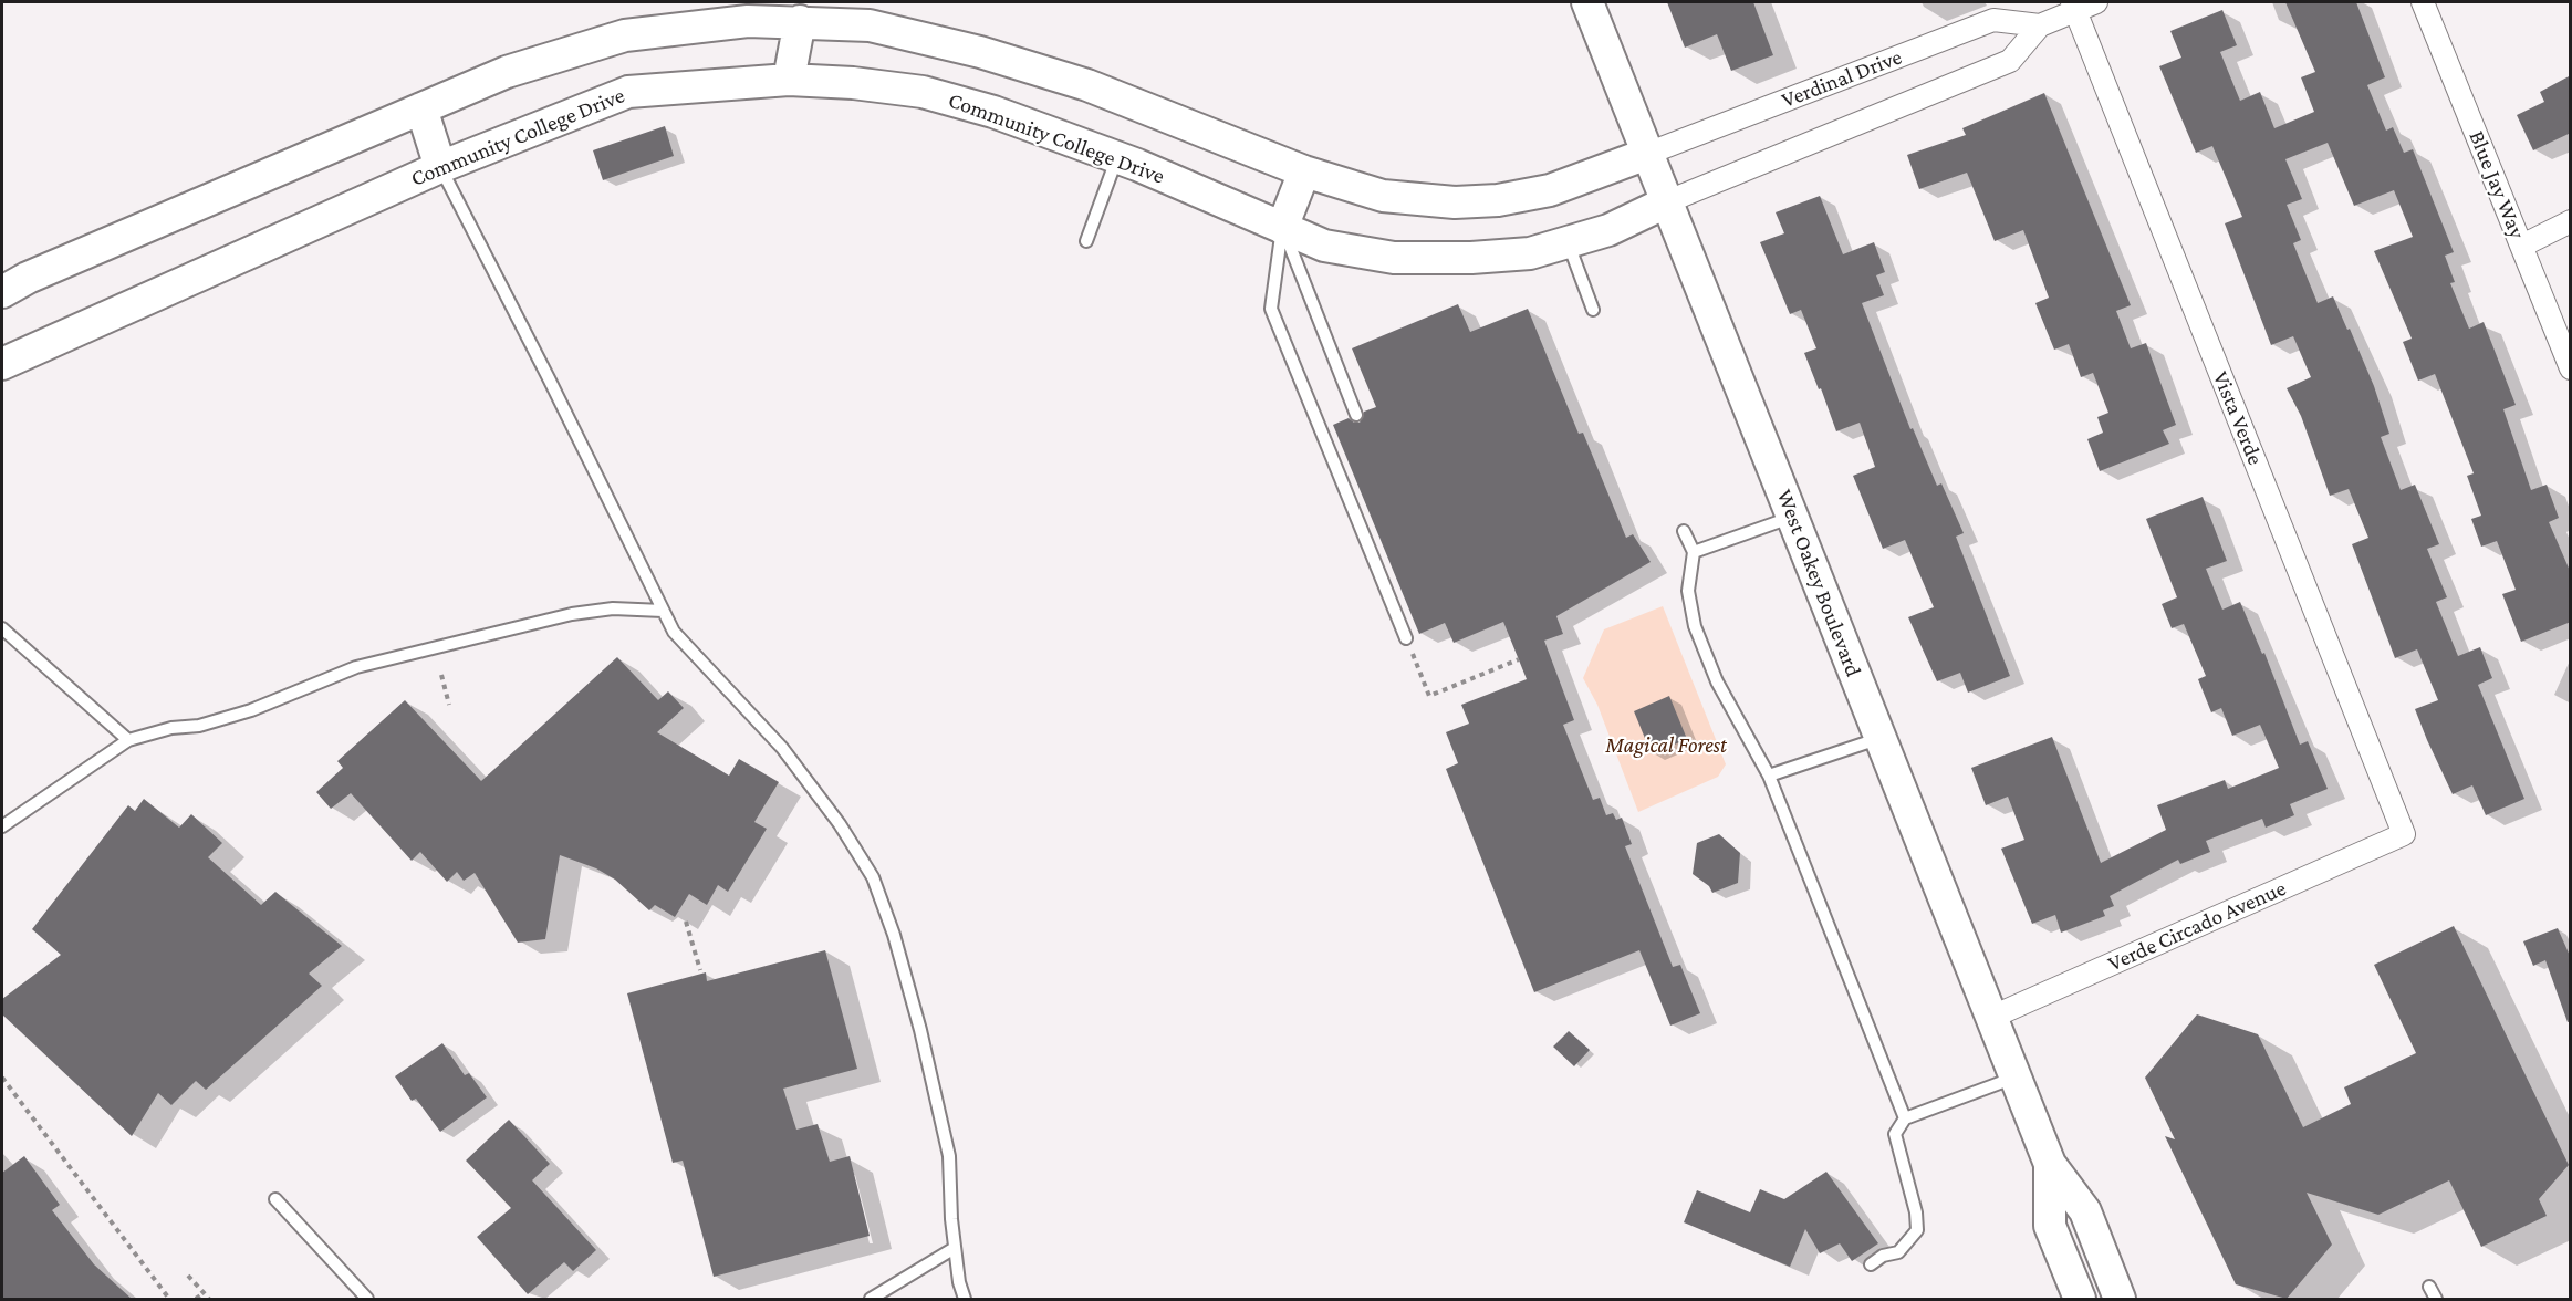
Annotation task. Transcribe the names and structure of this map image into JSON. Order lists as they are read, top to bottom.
{
  "streets": {
    "street": [
      "Verdinal Drive",
      "Community College Drive",
      "Blue Jay Way",
      "Vista Verde",
      "West Oakey Boulevard",
      "Verde Circado Avenue"
    ]
  },
  "crossings": [
    ["Verdinal Drive", "West Oakey Boulevard"],
    ["Community College Drive", "West Oakey Boulevard"],
    ["Vista Verde", "Verde Circado Avenue"],
    ["West Oakey Boulevard", "Verde Circado Avenue"]
  ],
  "parks": ["Magical Forest"]
}
